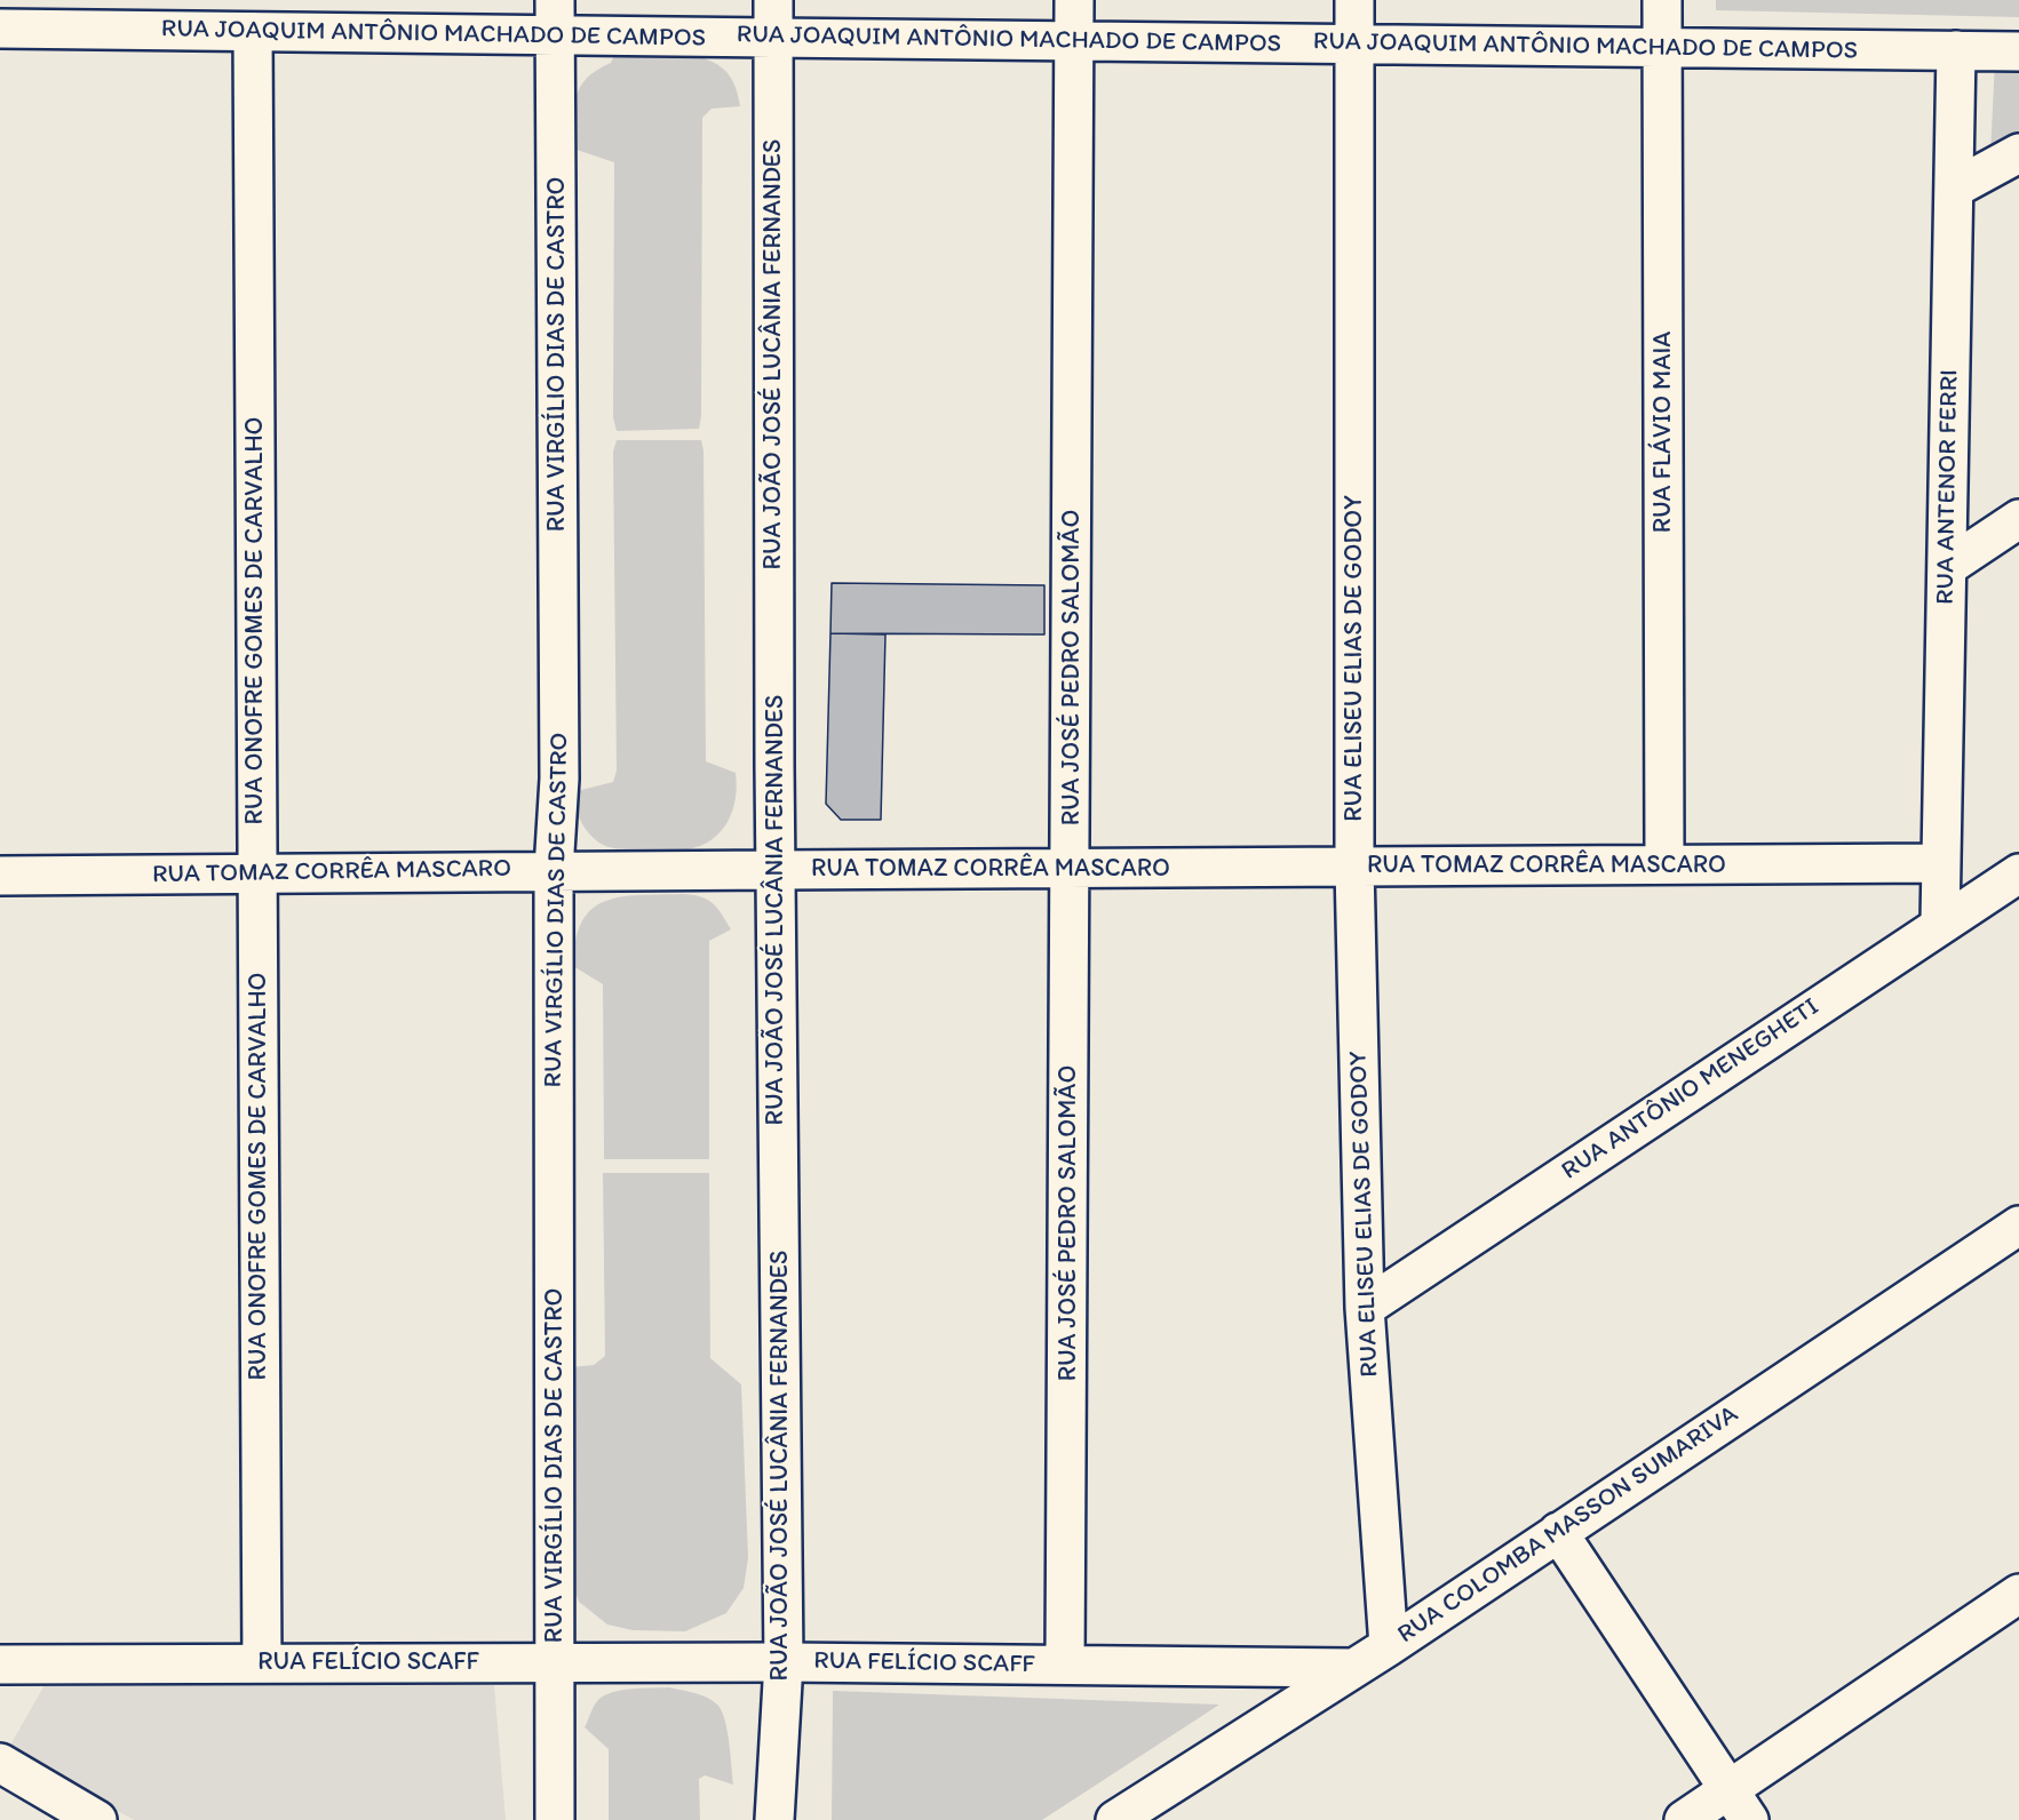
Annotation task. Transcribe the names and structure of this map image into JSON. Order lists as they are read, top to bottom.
{
  "streets": {
    "street": [
      "RUA JOAQUIM ANTÔNIO MACHADO DE CAMPOS",
      "RUA VIRGÍLIO DIAS DE CASTRO",
      "RUA JOÃO JOSÉ LUCÂNIA FERNANDES",
      "RUA FLÁVIO MAIA",
      "RUA ANTENOR FERRI",
      "RUA ONOFRE GOMES DE CARVALHO",
      "RUA ELISEU ELIAS DE GODOY",
      "RUA JOSÉ PEDRO SALOMÃO",
      "RUA TOMAZ CORRÊA MASCARO",
      "RUA ANTÔNIO MENEGHETI",
      "RUA COLOMBA MASSON SUMARIVA",
      "RUA FELÍCIO SCAFF"
    ]
  },
  "crossings": [
    ["RUA JOAQUIM ANTÔNIO MACHADO DE CAMPOS", "RUA VIRGÍLIO DIAS DE CASTRO"],
    ["RUA JOAQUIM ANTÔNIO MACHADO DE CAMPOS", "RUA JOÃO JOSÉ LUCÂNIA FERNANDES"],
    ["RUA JOAQUIM ANTÔNIO MACHADO DE CAMPOS", "RUA FLÁVIO MAIA"],
    ["RUA JOAQUIM ANTÔNIO MACHADO DE CAMPOS", "RUA ANTENOR FERRI"],
    ["RUA JOAQUIM ANTÔNIO MACHADO DE CAMPOS", "RUA ONOFRE GOMES DE CARVALHO"],
    ["RUA JOAQUIM ANTÔNIO MACHADO DE CAMPOS", "RUA ELISEU ELIAS DE GODOY"],
    ["RUA JOAQUIM ANTÔNIO MACHADO DE CAMPOS", "RUA JOSÉ PEDRO SALOMÃO"],
    ["RUA VIRGÍLIO DIAS DE CASTRO", "RUA TOMAZ CORRÊA MASCARO"],
    ["RUA VIRGÍLIO DIAS DE CASTRO", "RUA FELÍCIO SCAFF"],
    ["RUA JOÃO JOSÉ LUCÂNIA FERNANDES", "RUA TOMAZ CORRÊA MASCARO"],
    ["RUA JOÃO JOSÉ LUCÂNIA FERNANDES", "RUA FELÍCIO SCAFF"],
    ["RUA FLÁVIO MAIA", "RUA TOMAZ CORRÊA MASCARO"],
    ["RUA ANTENOR FERRI", "RUA TOMAZ CORRÊA MASCARO"],
    ["RUA ANTENOR FERRI", "RUA ANTÔNIO MENEGHETI"],
    ["RUA ONOFRE GOMES DE CARVALHO", "RUA TOMAZ CORRÊA MASCARO"],
    ["RUA ONOFRE GOMES DE CARVALHO", "RUA FELÍCIO SCAFF"],
    ["RUA ELISEU ELIAS DE GODOY", "RUA TOMAZ CORRÊA MASCARO"],
    ["RUA ELISEU ELIAS DE GODOY", "RUA ANTÔNIO MENEGHETI"],
    ["RUA ELISEU ELIAS DE GODOY", "RUA COLOMBA MASSON SUMARIVA"],
    ["RUA JOSÉ PEDRO SALOMÃO", "RUA TOMAZ CORRÊA MASCARO"],
    ["RUA JOSÉ PEDRO SALOMÃO", "RUA FELÍCIO SCAFF"],
    ["RUA COLOMBA MASSON SUMARIVA", "RUA FELÍCIO SCAFF"]
  ]
}
